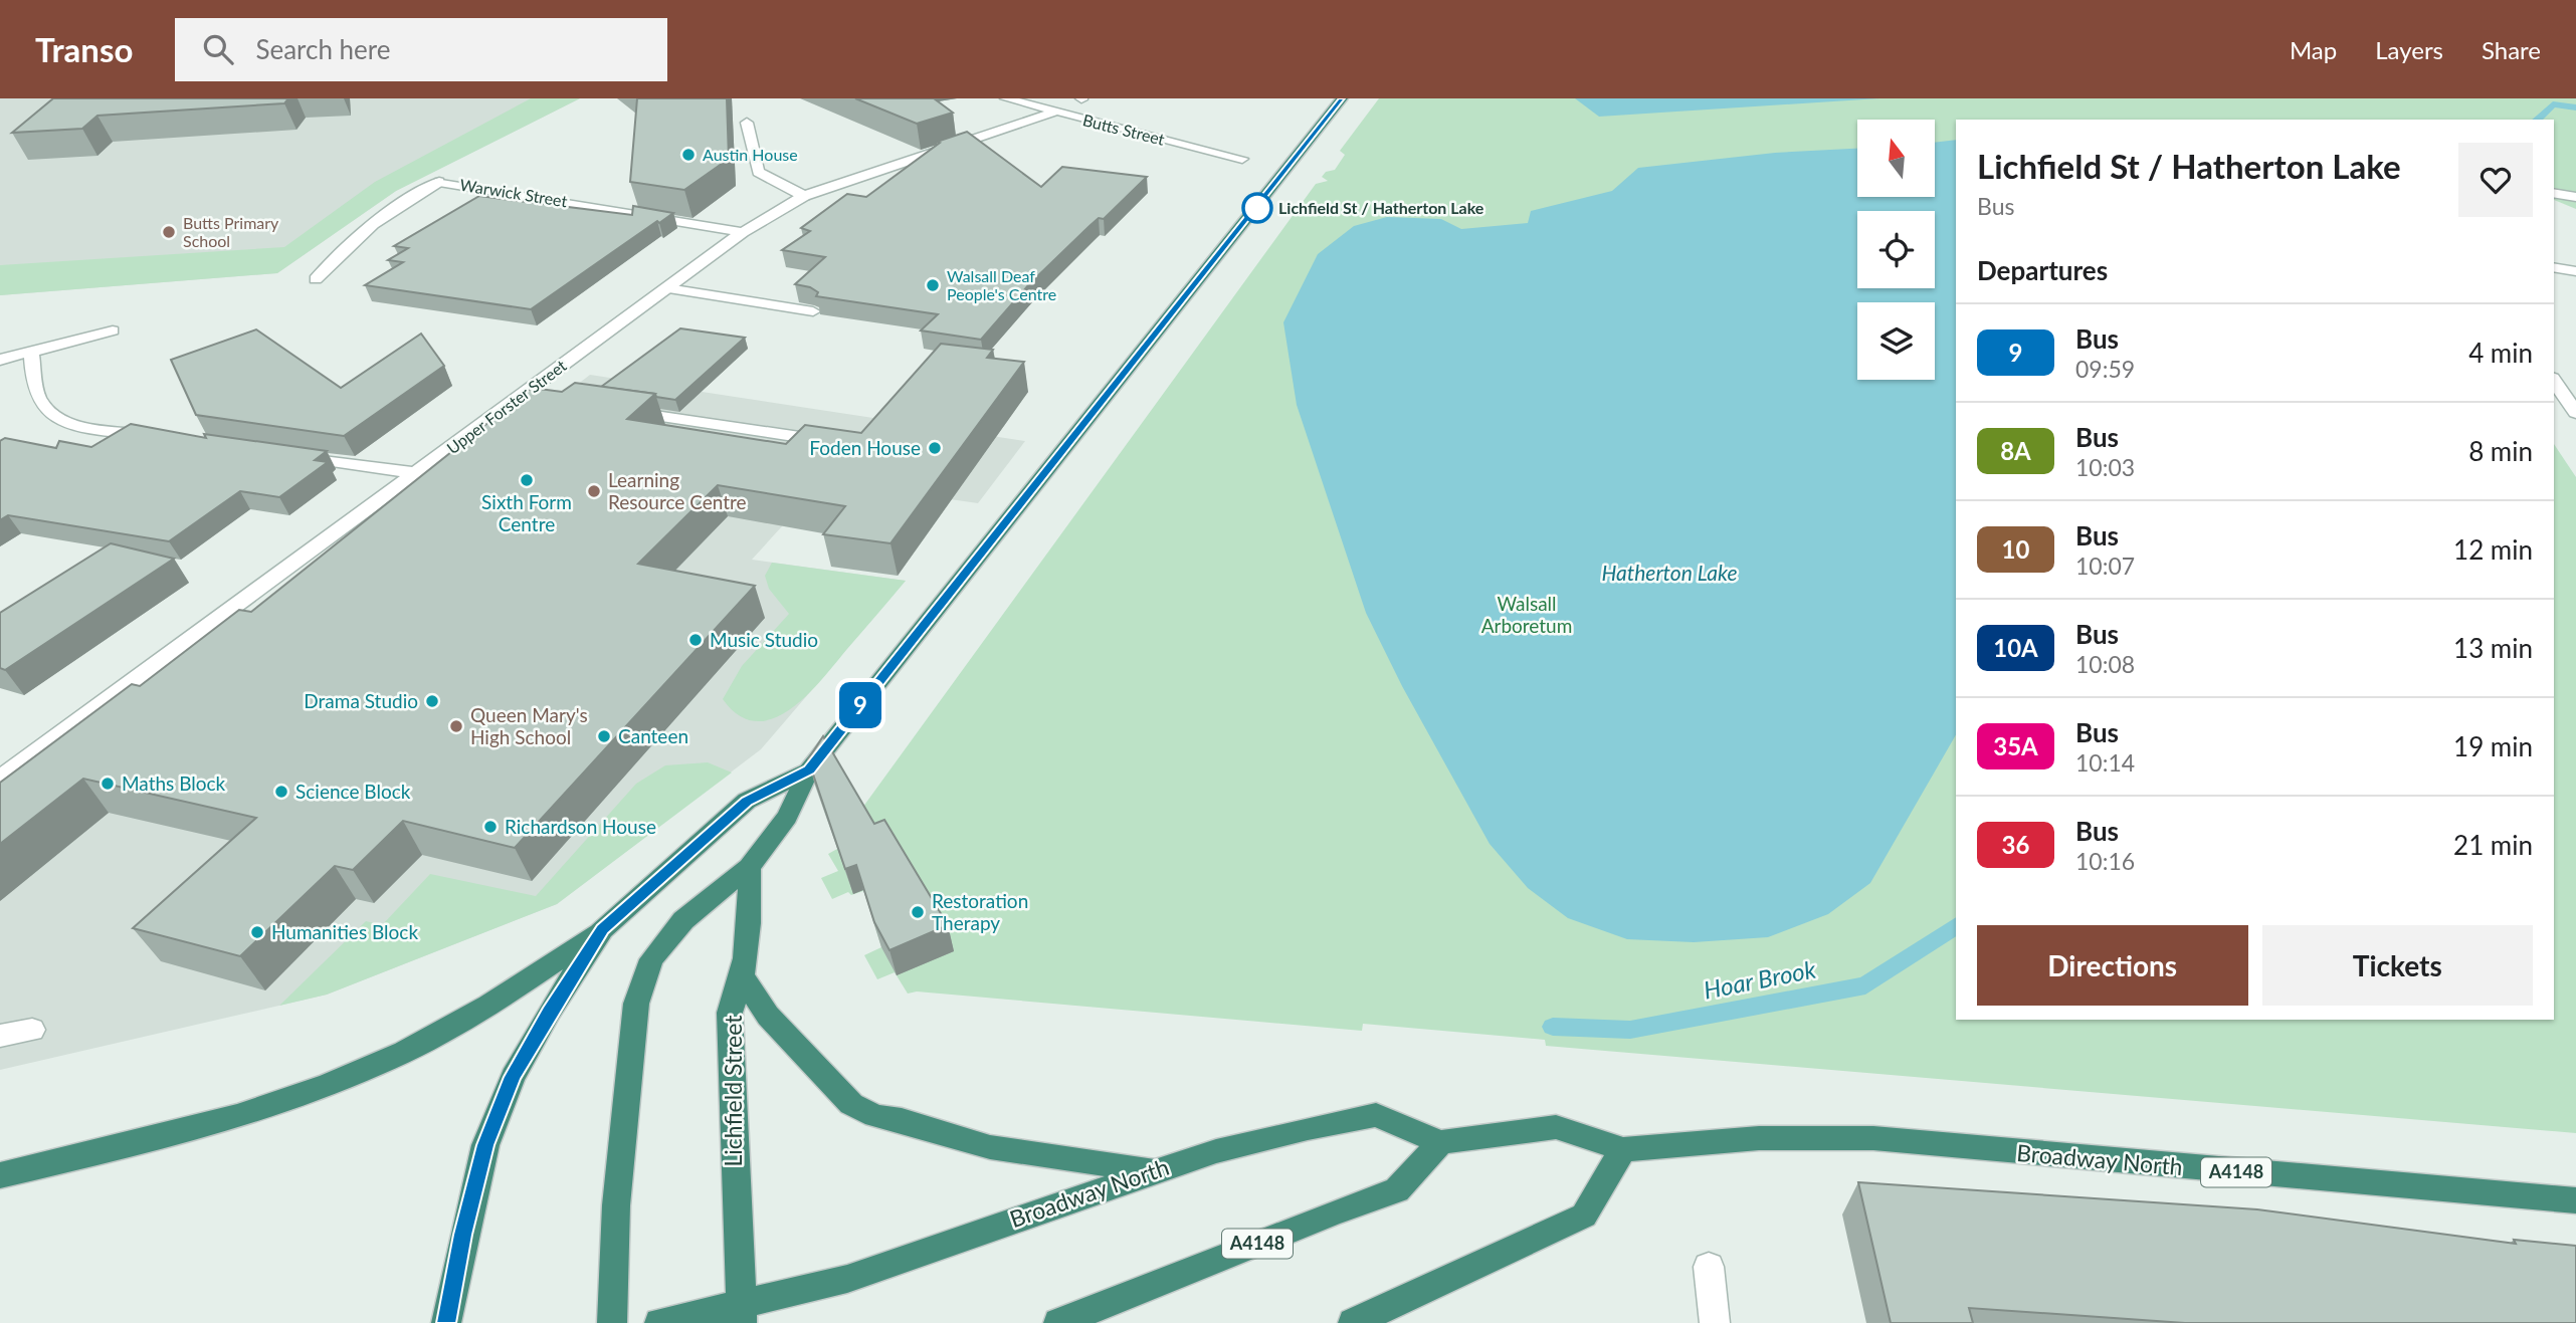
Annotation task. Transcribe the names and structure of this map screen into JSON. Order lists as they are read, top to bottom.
{
  "streets": {
    "highway": ["Lichfield Street", "Broadway North", "A4148"],
    "street": ["Butts Street", "Warwick Street", "Upper Forster Street"]
  },
  "crossings": [
    ["Butts Street", "Upper Forster Street"],
    ["Warwick Street", "Upper Forster Street"],
    ["Lichfield Street", "Broadway North"],
    ["Broadway North", "A4148"]
  ],
  "water": ["Hatherton Lake", "Hoar Brook"],
  "parks": ["Walsall Arboretum"],
  "places": [
    "Austin House",
    "Lichfield St / Hatherton Lake",
    "Butts Primary School",
    "Walsall Deaf People's Centre",
    "Foden House",
    "Sixth Form Centre",
    "Learning Resource Centre",
    "Music Studio",
    "Drama Studio",
    "Queen Mary's High School",
    "Canteen",
    "Maths Block",
    "Science Block",
    "Richardson House",
    "Restoration Therapy",
    "Humanities Block"
  ],
  "lines": ["bus line 9"],
  "north": "top",
  "page": {
    "header": "Transo",
    "search": "Search here",
    "nav": ["Map", "Layers", "Share"],
    "on_map": "9",
    "heading": [
      ["Lichfield St / Hatherton Lake", "Bus"],
      "Departures"
    ],
    "list": [
      {
        "mark": "9",
        "name": "Bus",
        "note": "09:59",
        "value": "4 min"
      },
      {
        "mark": "8A",
        "name": "Bus",
        "note": "10:03",
        "value": "8 min"
      },
      {
        "mark": "10",
        "name": "Bus",
        "note": "10:07",
        "value": "12 min"
      },
      {
        "mark": "10A",
        "name": "Bus",
        "note": "10:08",
        "value": "13 min"
      },
      {
        "mark": "35A",
        "name": "Bus",
        "note": "10:14",
        "value": "19 min"
      },
      {
        "mark": "36",
        "name": "Bus",
        "note": "10:16",
        "value": "21 min"
      }
    ],
    "buttons": ["Directions", "Tickets"]
  }
}
